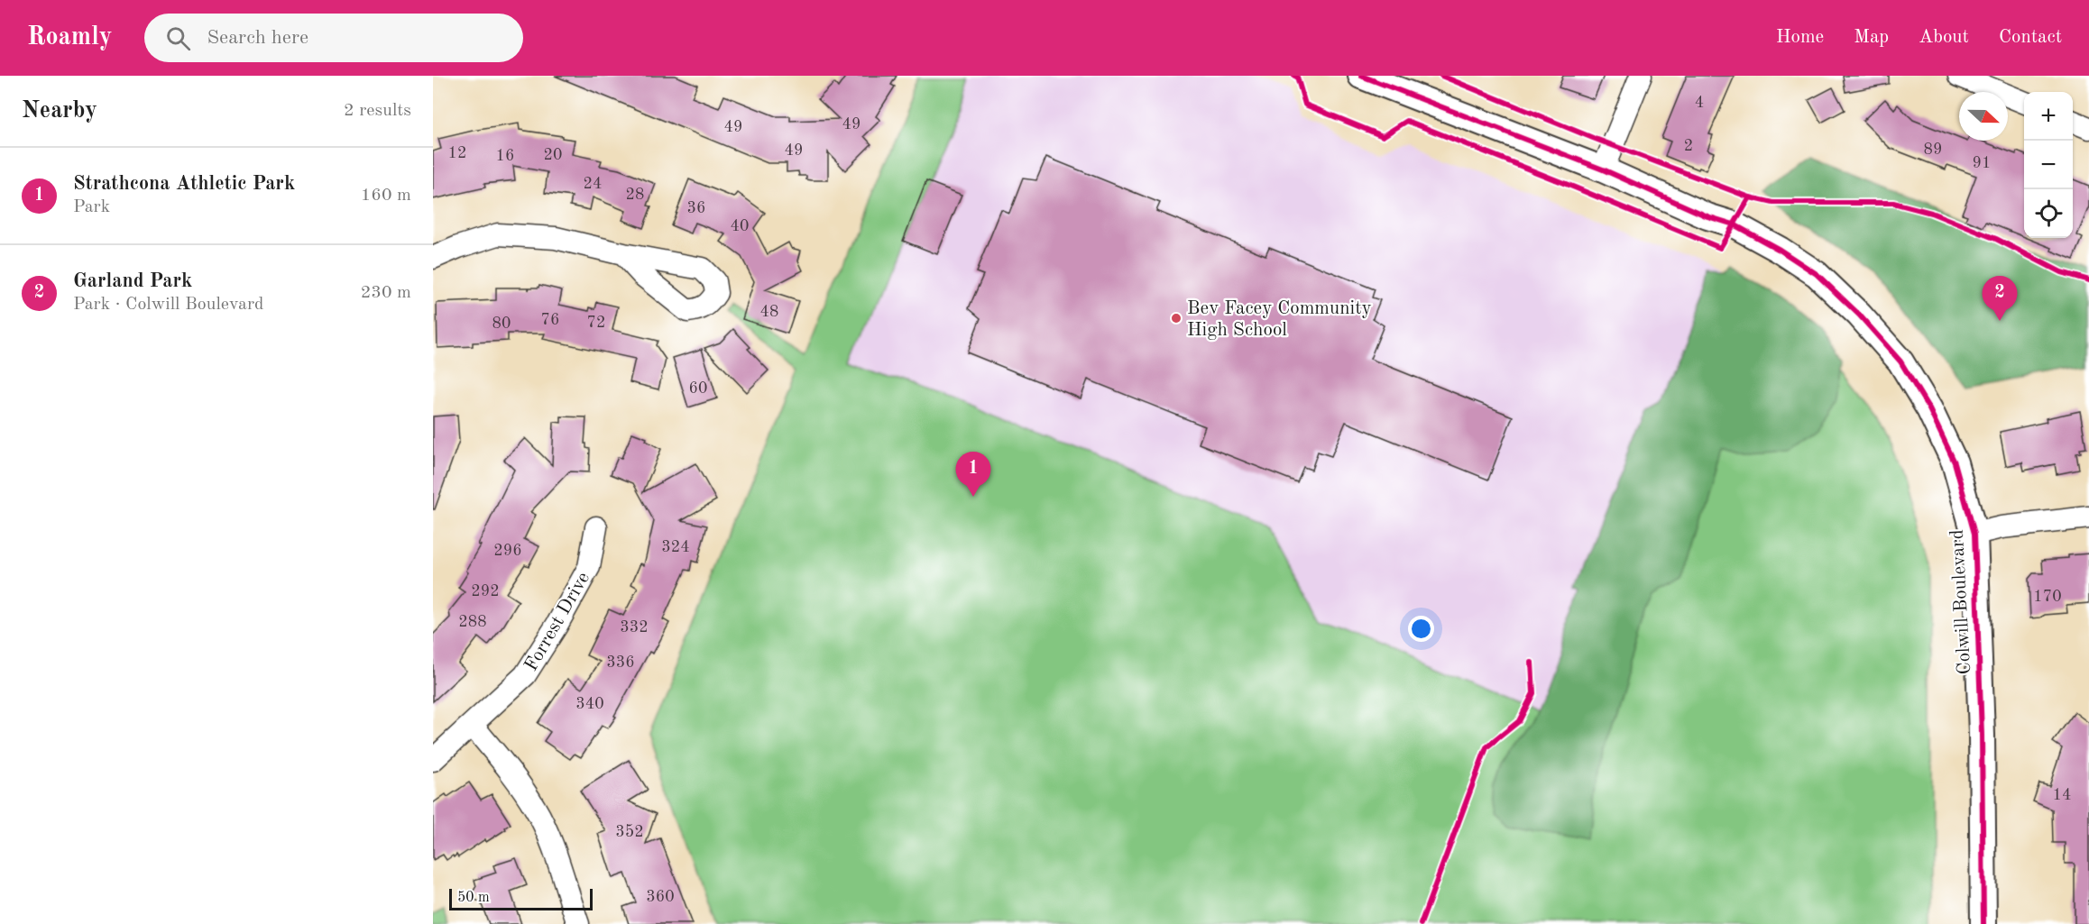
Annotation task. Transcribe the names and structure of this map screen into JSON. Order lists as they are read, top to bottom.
{
  "streets": {
    "street": ["Colwill Boulevard", "Forrest Drive"]
  },
  "places": ["Bev Facey Community High School"],
  "house_numbers": [
    "4",
    "49",
    "49",
    "2",
    "89",
    "49",
    "12",
    "20",
    "16",
    "91",
    "24",
    "28",
    "36",
    "40",
    "48",
    "76",
    "72",
    "80",
    "60",
    "324",
    "296",
    "292",
    "170",
    "288",
    "332",
    "336",
    "340",
    "14",
    "352",
    "360"
  ],
  "scale_bar": "50 m",
  "north": "right",
  "page": {
    "header": "Roamly",
    "search": "Search here",
    "nav": [
      "Home",
      "Map",
      "About",
      "Contact"
    ],
    "heading": ["Nearby", "2 results"],
    "map_buttons": ["+", "−"],
    "list": [
      {
        "mark": "1",
        "name": "Strathcona Athletic Park",
        "note": "Park",
        "value": "160 m"
      },
      {
        "mark": "2",
        "name": "Garland Park",
        "note": "Park · Colwill Boulevard",
        "value": "230 m"
      }
    ],
    "pins": ["2", "1"],
    "scale": "50 m"
  }
}
